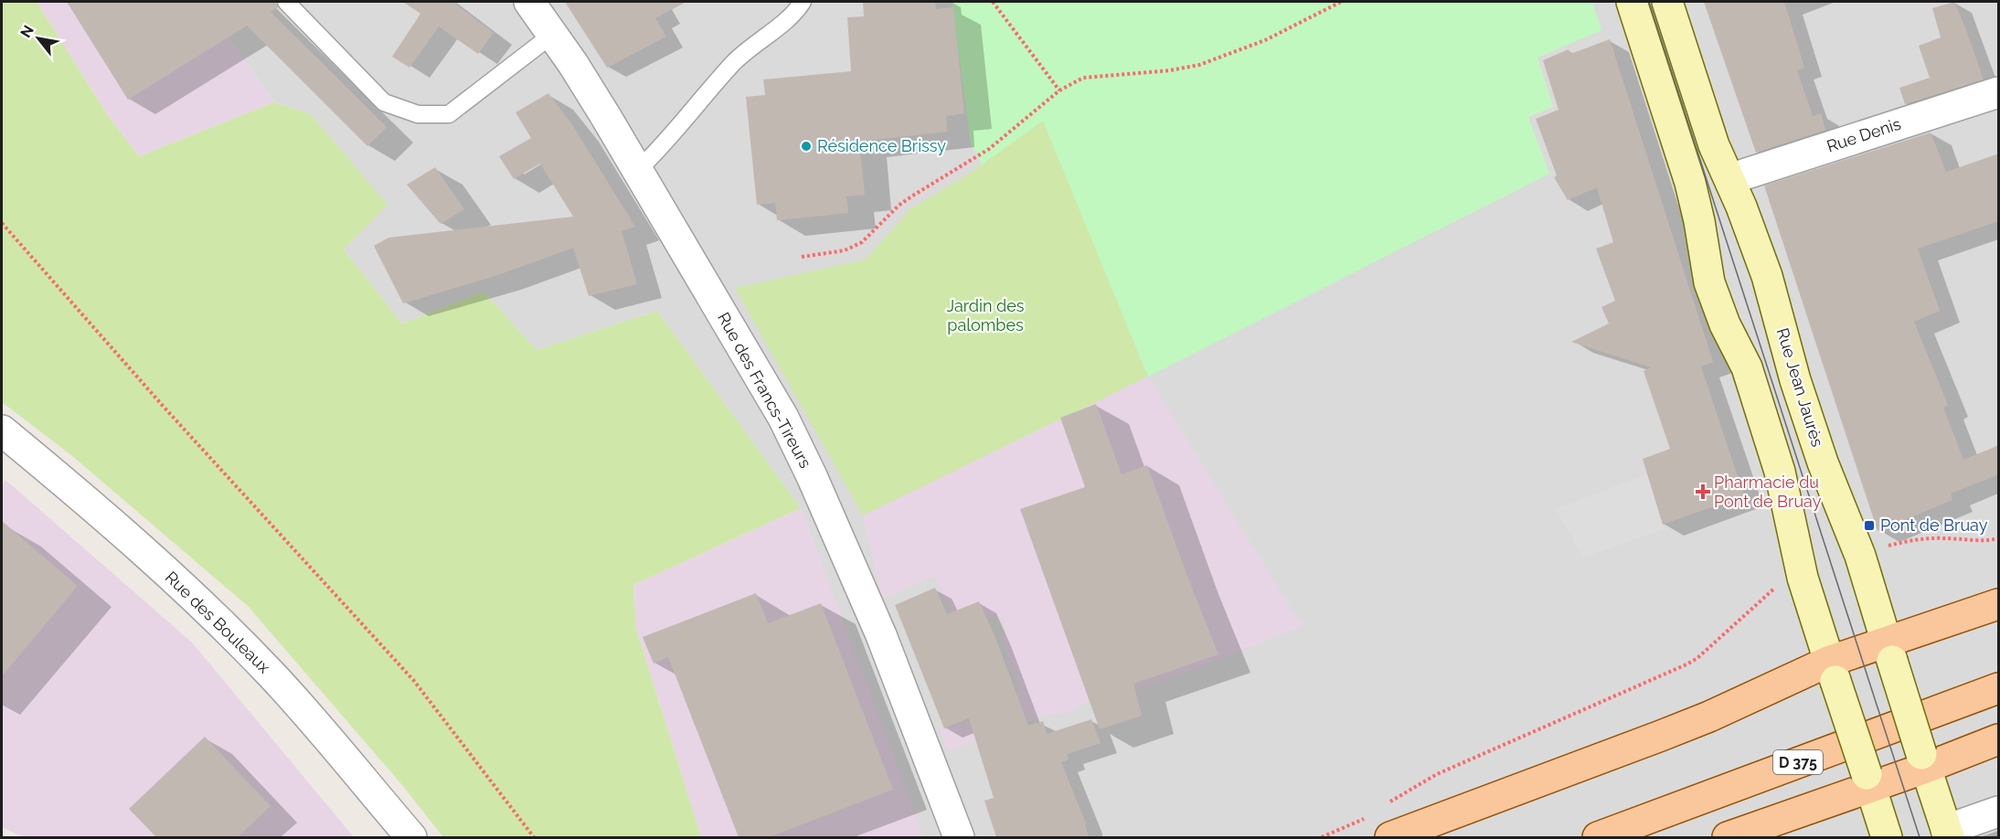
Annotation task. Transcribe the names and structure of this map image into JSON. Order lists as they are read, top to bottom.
{
  "streets": {
    "main road": ["Rue Jean Jaurès", "D 375"],
    "street": ["Rue Denis", "Rue des Francs-Tireurs", "Rue des Bouleaux"]
  },
  "crossings": [
    ["Rue Denis", "Rue Jean Jaurès"]
  ],
  "parks": ["Jardin des palombes"],
  "places": {
    "other": ["Résidence Brissy"],
    "health": ["Pharmacie du Pont de Bruay"],
    "transit": ["Pont de Bruay"]
  },
  "north": "top left"
}
